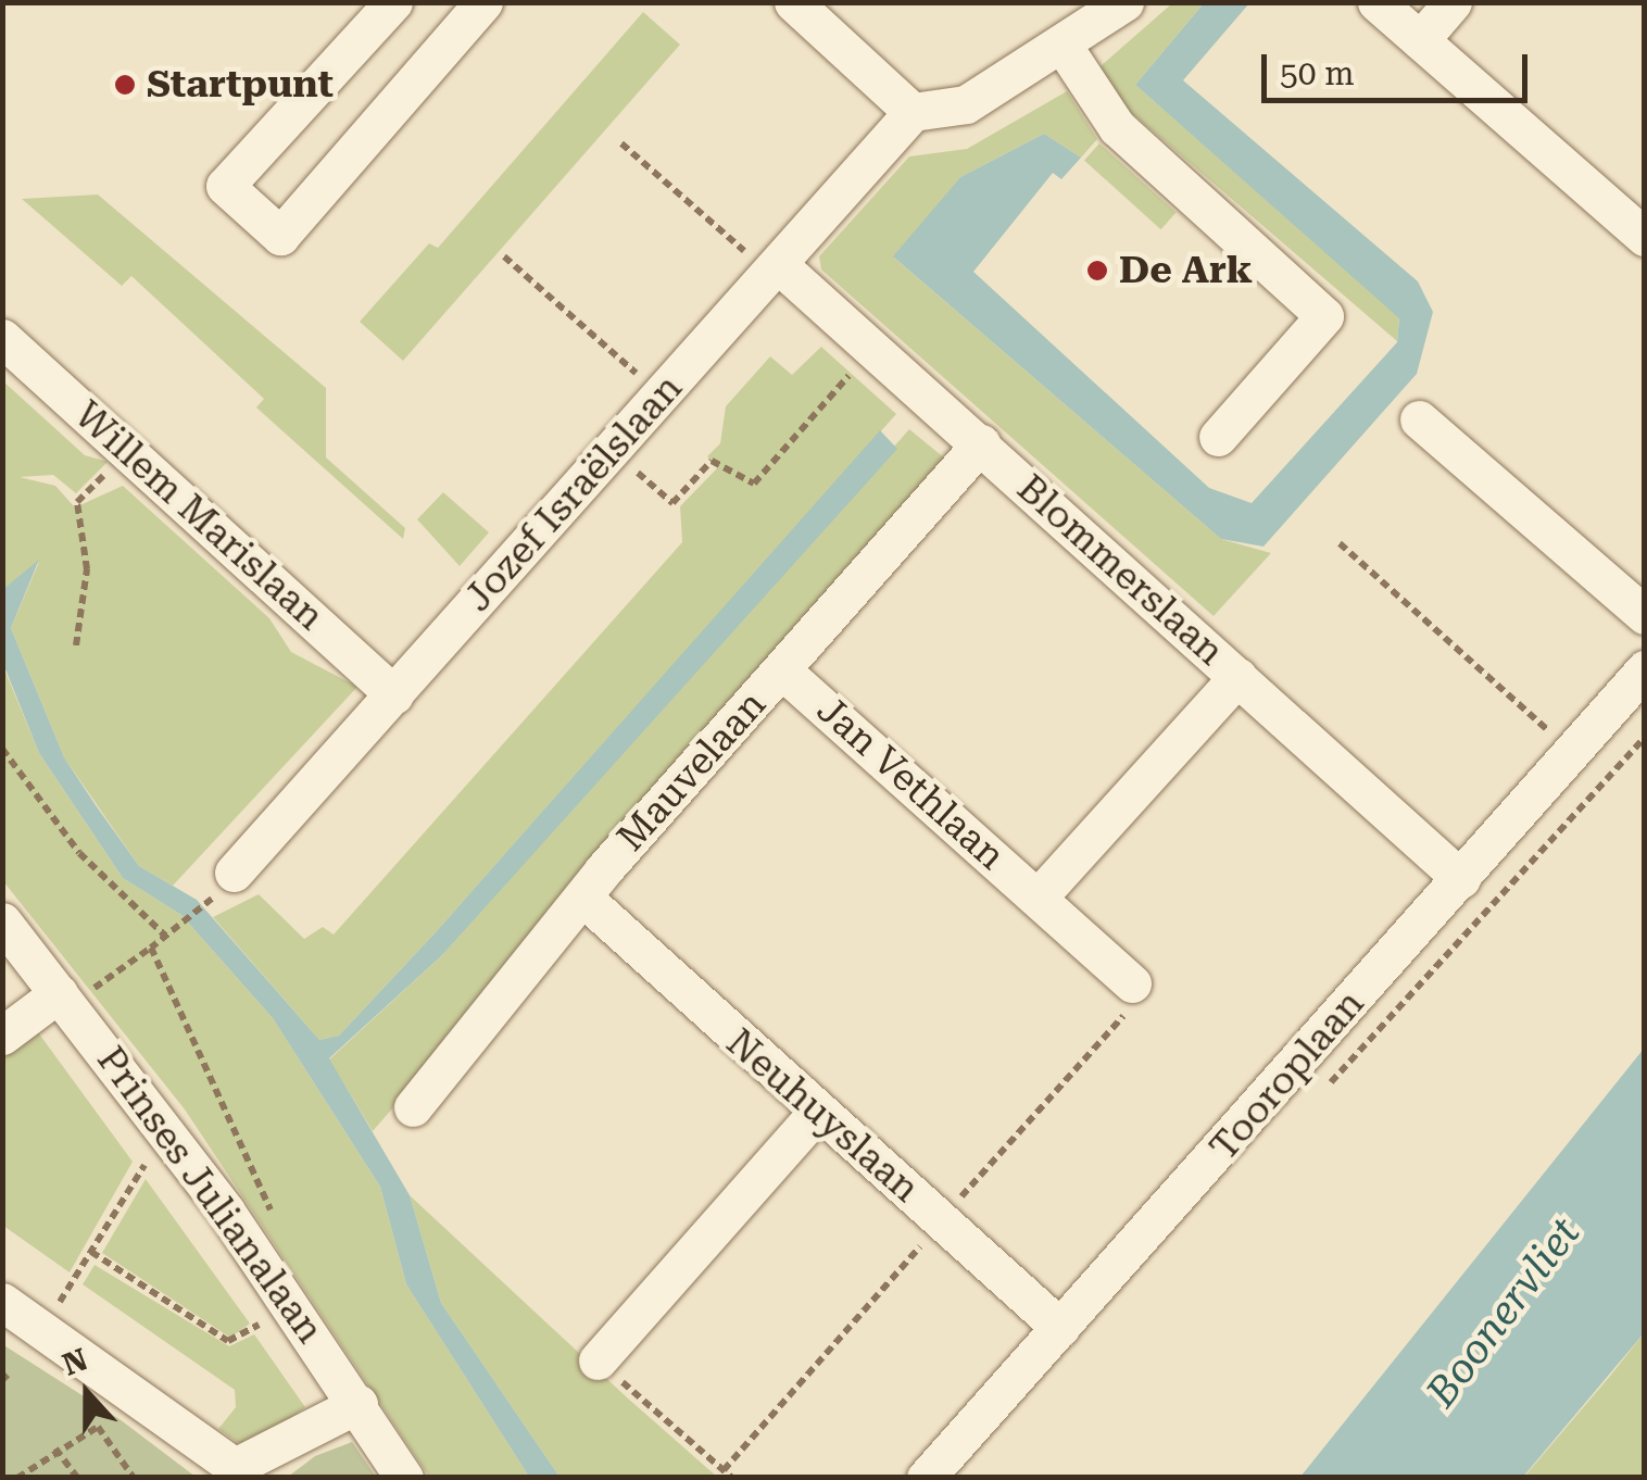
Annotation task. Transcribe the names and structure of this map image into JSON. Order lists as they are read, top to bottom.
{
  "streets": {
    "street": [
      "Jozef Israëlslaan",
      "Willem Marislaan",
      "Blommerslaan",
      "Mauvelaan",
      "Jan Vethlaan",
      "Tooroplaan",
      "Neuhuyslaan",
      "Prinses Julianalaan"
    ]
  },
  "crossings": [
    ["Jozef Israëlslaan", "Willem Marislaan"],
    ["Jozef Israëlslaan", "Blommerslaan"],
    ["Blommerslaan", "Mauvelaan"],
    ["Blommerslaan", "Jan Vethlaan"],
    ["Blommerslaan", "Tooroplaan"],
    ["Mauvelaan", "Jan Vethlaan"],
    ["Mauvelaan", "Neuhuyslaan"],
    ["Tooroplaan", "Neuhuyslaan"]
  ],
  "water": ["Boonervliet"],
  "places": ["Startpunt", "De Ark"],
  "scale_bar": "50 m",
  "north": "top"
}
